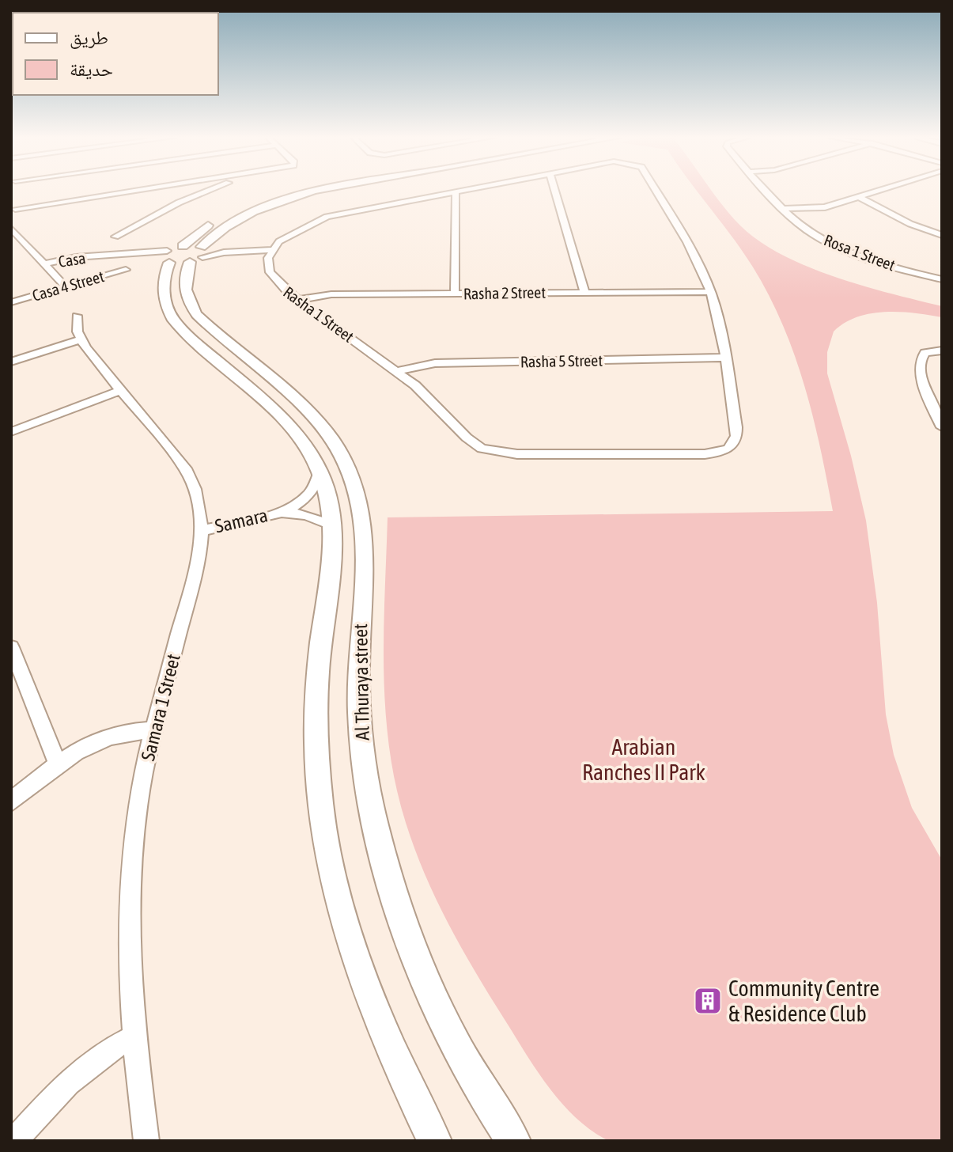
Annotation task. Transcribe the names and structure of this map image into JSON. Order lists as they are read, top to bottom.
{
  "streets": {
    "street": [
      "Rosa 1 Street",
      "Casa",
      "Casa 4 Street",
      "Rasha 2 Street",
      "Rasha 1 Street",
      "Rasha 5 Street",
      "Samara",
      "Al Thuraya street",
      "Samara 1 Street"
    ]
  },
  "crossings": [
    ["Casa", "Al Thuraya street"],
    ["Rasha 2 Street", "Rasha 1 Street"],
    ["Rasha 1 Street", "Rasha 5 Street"],
    ["Samara", "Al Thuraya street"],
    ["Samara", "Samara 1 Street"]
  ],
  "parks": ["Arabian Ranches II Park"],
  "places": {
    "building": ["Community Centre & Residence Club"]
  },
  "legend": ["طريق", "حديقة"]
}
